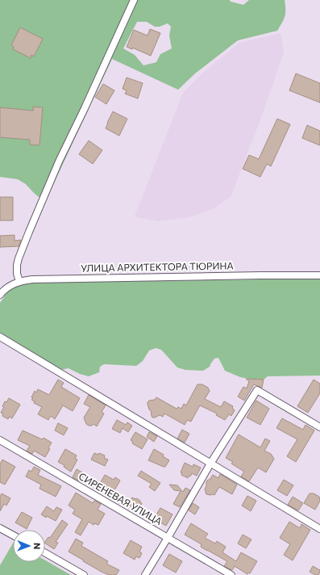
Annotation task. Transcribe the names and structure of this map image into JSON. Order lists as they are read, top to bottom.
{
  "streets": {
    "street": ["УЛИЦА АРХИТЕКТОРА ТЮРИНА", "СИРЕНЕВАЯ УЛИЦА"]
  },
  "north": "right"
}
